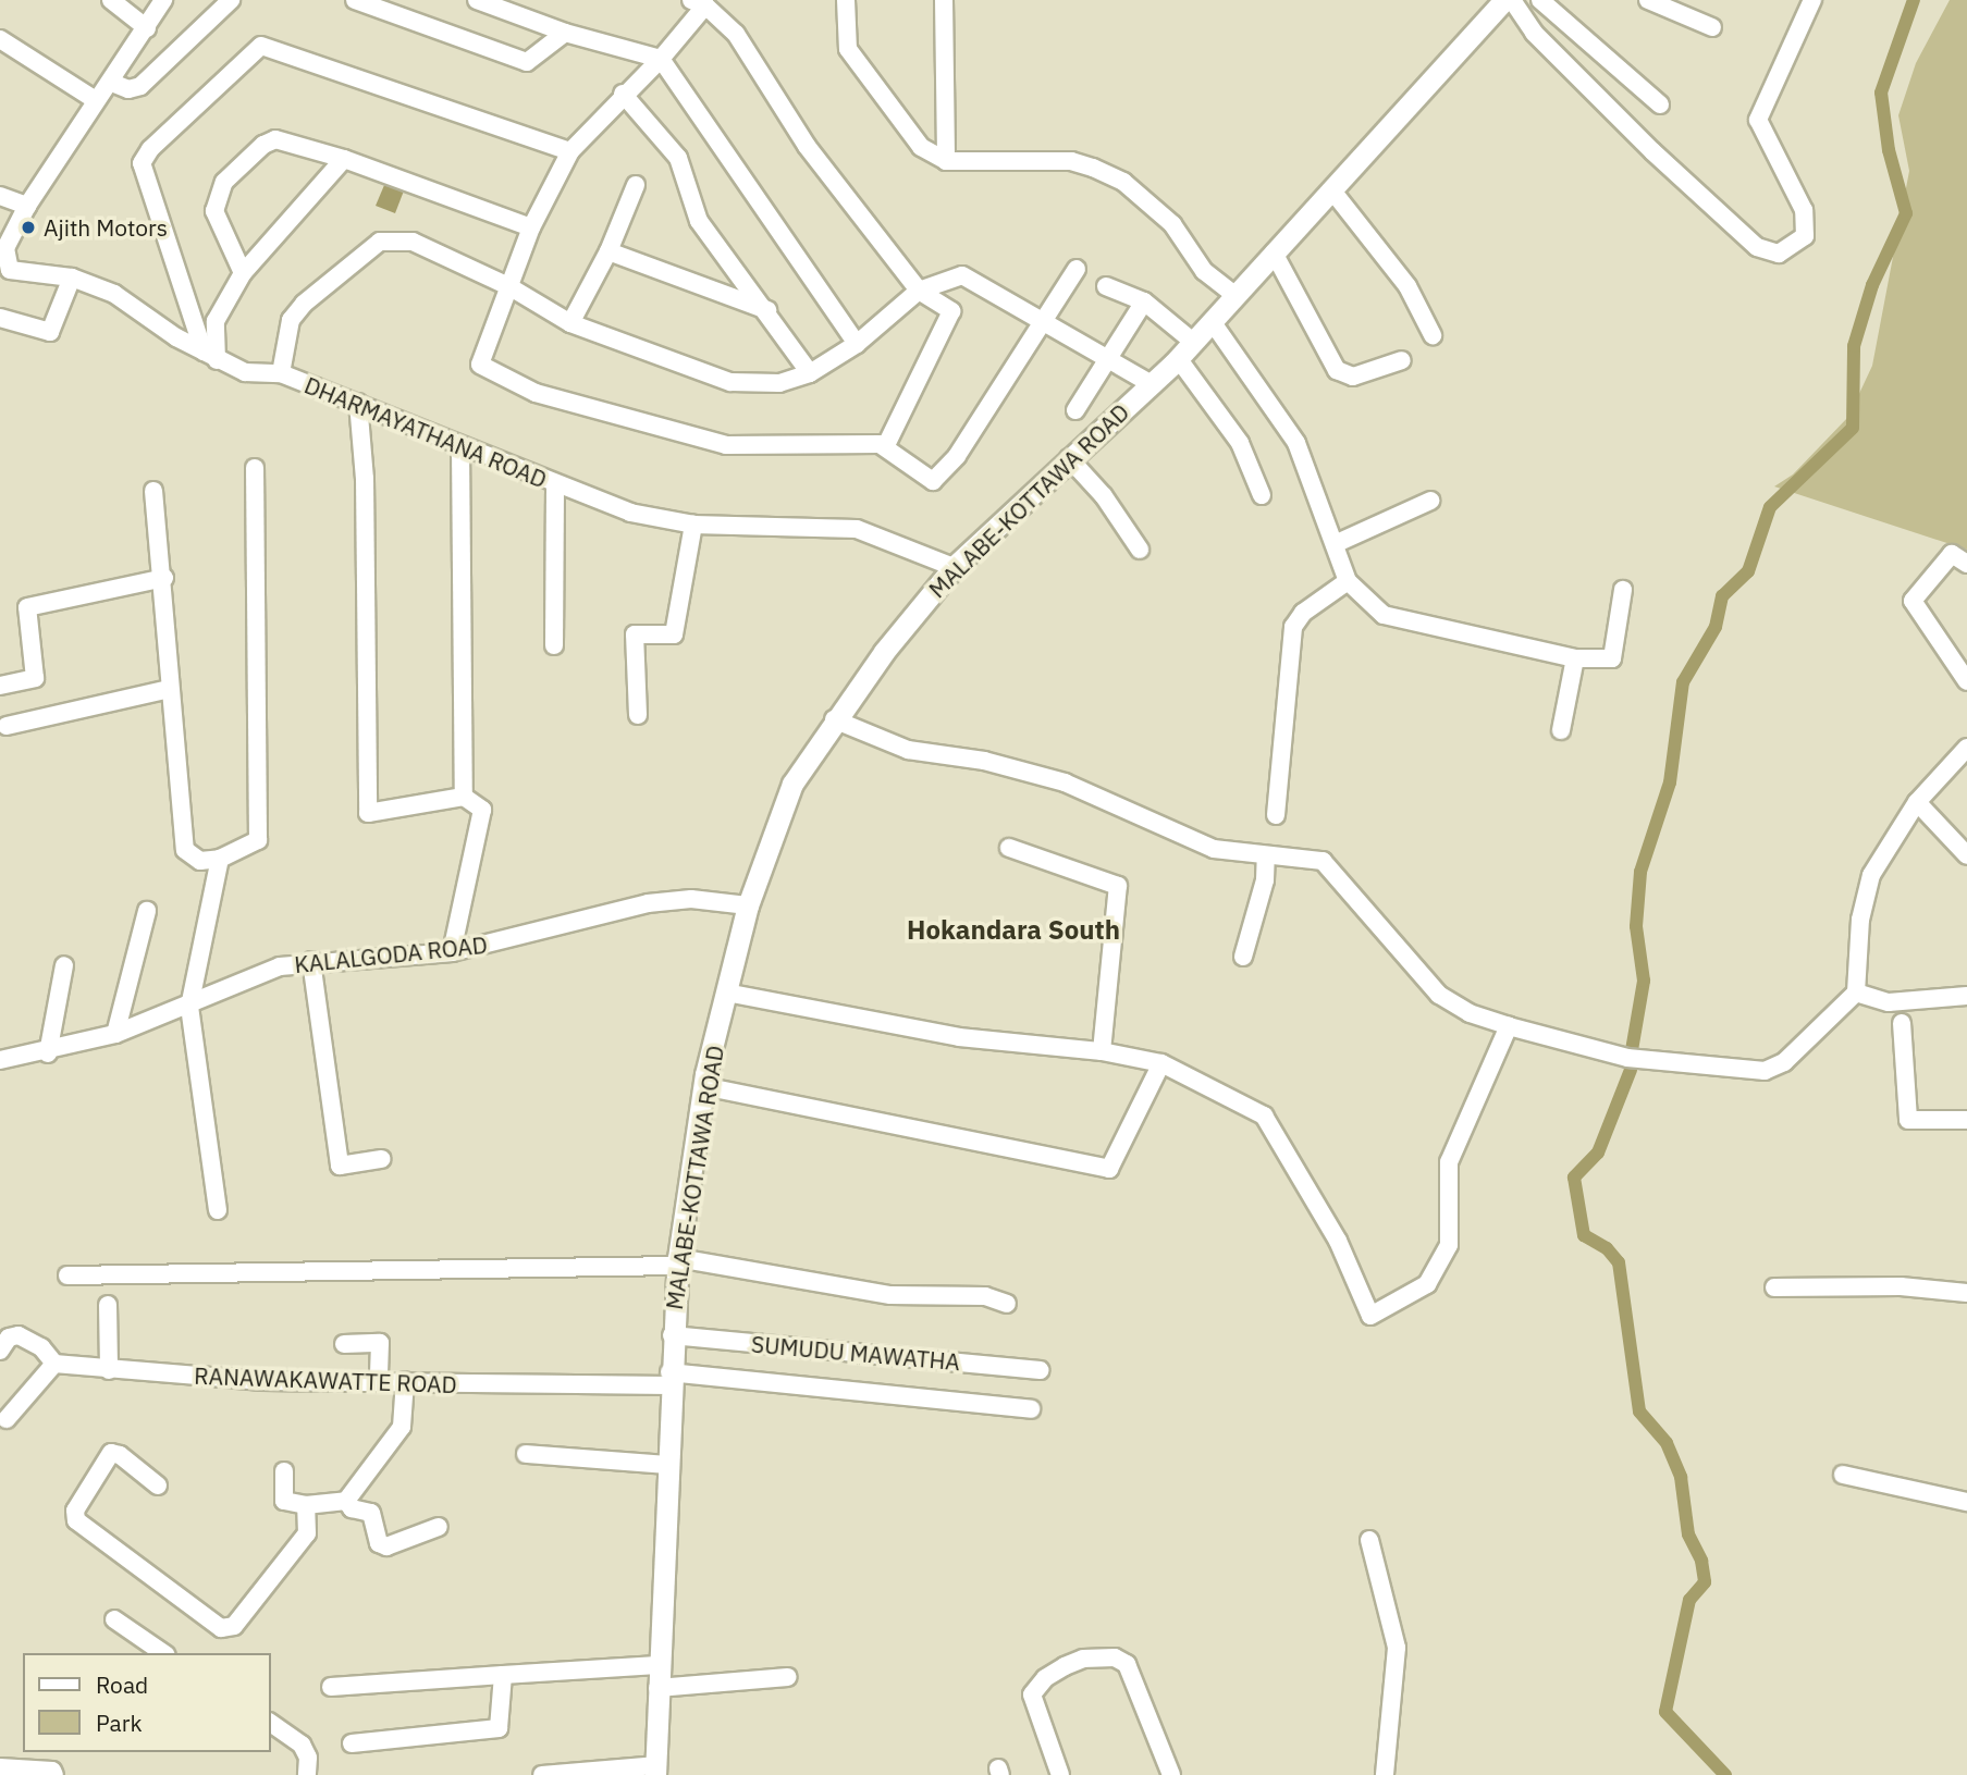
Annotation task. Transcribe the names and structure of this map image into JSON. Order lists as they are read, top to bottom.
{
  "streets": {
    "main road": ["MALABE-KOTTAWA ROAD"],
    "street": [
      "DHARMAYATHANA ROAD",
      "KALALGODA ROAD",
      "SUMUDU MAWATHA",
      "RANAWAKAWATTE ROAD"
    ]
  },
  "crossings": [
    ["DHARMAYATHANA ROAD", "MALABE-KOTTAWA ROAD"],
    ["MALABE-KOTTAWA ROAD", "KALALGODA ROAD"],
    ["MALABE-KOTTAWA ROAD", "SUMUDU MAWATHA"],
    ["MALABE-KOTTAWA ROAD", "RANAWAKAWATTE ROAD"]
  ],
  "districts": ["Hokandara South"],
  "places": ["Ajith Motors"],
  "legend": ["Road", "Park"]
}
